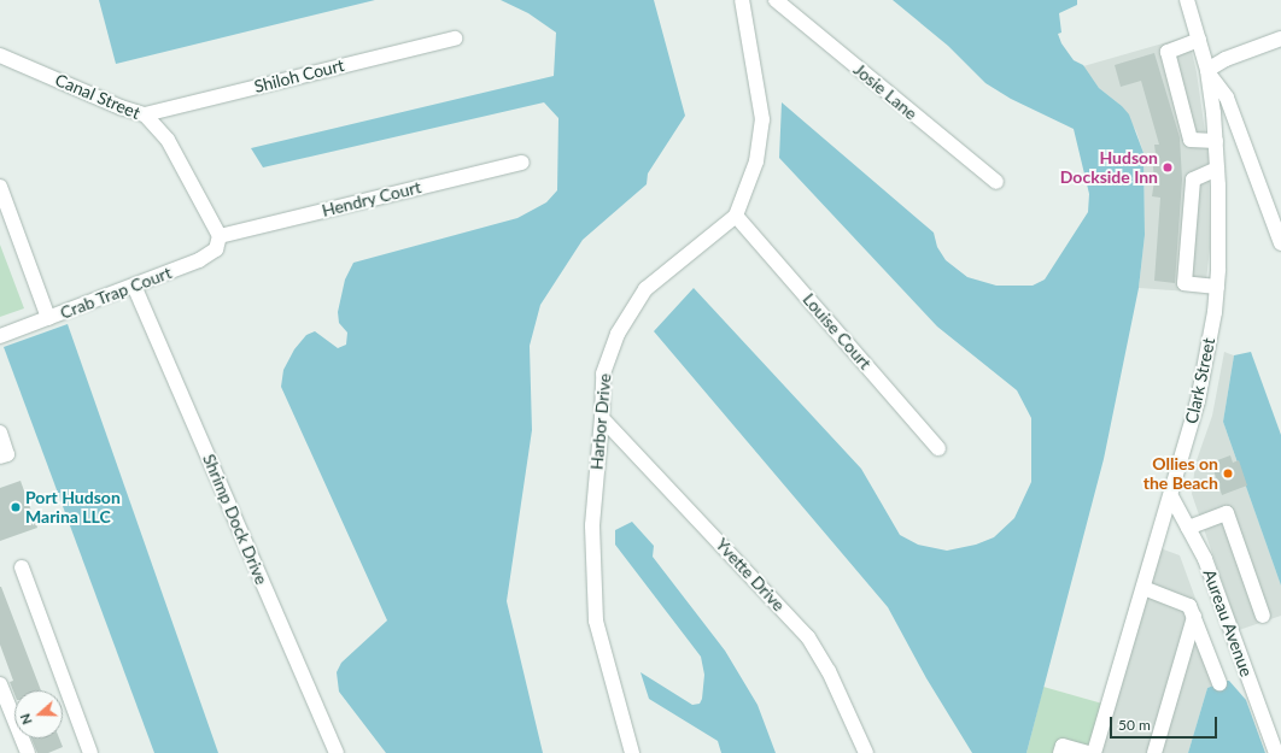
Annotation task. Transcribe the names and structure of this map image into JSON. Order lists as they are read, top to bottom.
{
  "streets": {
    "street": [
      "Shiloh Court",
      "Josie Lane",
      "Canal Street",
      "Hendry Court",
      "Crab Trap Court",
      "Louise Court",
      "Clark Street",
      "Harbor Drive",
      "Shrimp Dock Drive",
      "Yvette Drive",
      "Aureau Avenue"
    ]
  },
  "crossings": [
    ["Shiloh Court", "Canal Street"],
    ["Canal Street", "Hendry Court"],
    ["Canal Street", "Crab Trap Court"],
    ["Hendry Court", "Crab Trap Court"],
    ["Crab Trap Court", "Shrimp Dock Drive"],
    ["Louise Court", "Harbor Drive"],
    ["Clark Street", "Aureau Avenue"],
    ["Harbor Drive", "Yvette Drive"]
  ],
  "places": ["Hudson Dockside Inn", "Ollies on the Beach", "Port Hudson Marina LLC"],
  "scale_bar": "50 m",
  "north": "left"
}
